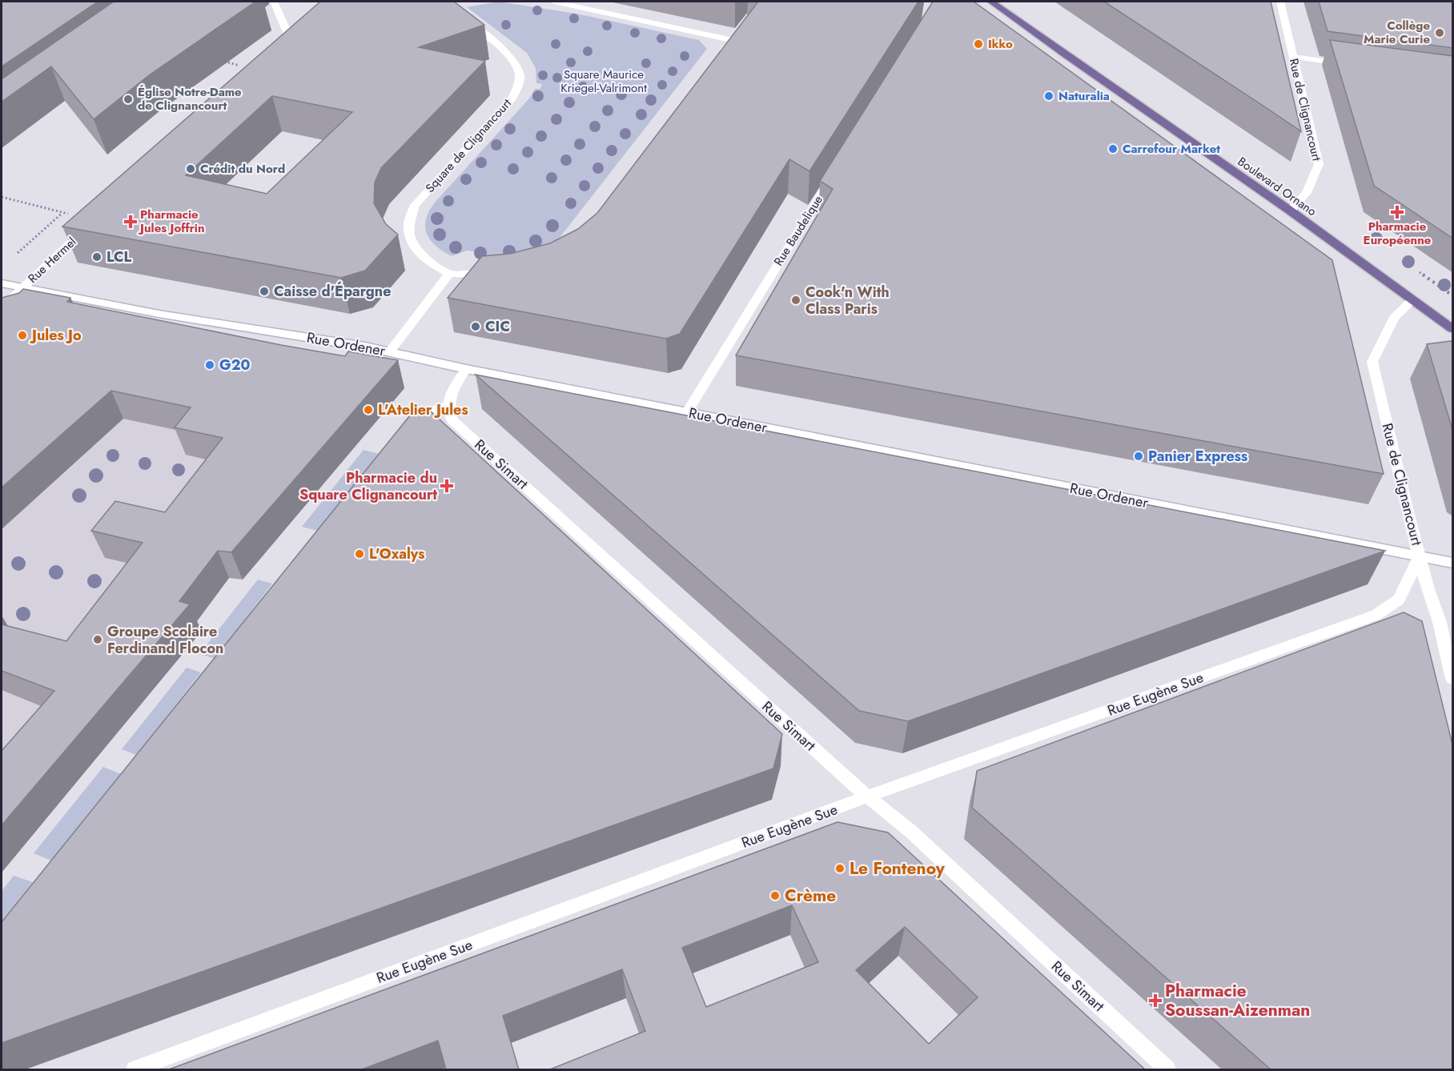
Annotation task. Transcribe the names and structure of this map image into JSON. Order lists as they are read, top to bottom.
{
  "streets": {
    "main road": ["Boulevard Ornano"],
    "street": [
      "Rue de Clignancourt",
      "Square de Clignancourt",
      "Rue Baudelique",
      "Rue Hermel",
      "Rue Ordener",
      "Rue Simart",
      "Rue Eugène Sue"
    ]
  },
  "crossings": [
    ["Rue de Clignancourt", "Boulevard Ornano"],
    ["Rue de Clignancourt", "Rue Ordener"],
    ["Rue de Clignancourt", "Rue Eugène Sue"],
    ["Rue Baudelique", "Rue Ordener"],
    ["Rue Hermel", "Rue Ordener"],
    ["Rue Ordener", "Rue Eugène Sue"],
    ["Rue Simart", "Rue Eugène Sue"]
  ],
  "parks": ["Square Maurice Kriegel-Valrimont"],
  "places": {
    "other": [
      "Collège Marie Curie",
      "Ikko",
      "Naturalia",
      "Église Notre-Dame de Clignancourt",
      "Carrefour Market",
      "Crédit du Nord",
      "LCL",
      "Caisse d'Épargne",
      "Cook'n With Class Paris",
      "CIC",
      "Jules Jo",
      "G20",
      "L'Atelier Jules",
      "Panier Express",
      "L'Oxalys",
      "Groupe Scolaire Ferdinand Flocon",
      "Le Fontenoy",
      "Crème"
    ],
    "health": [
      "Pharmacie Européenne",
      "Pharmacie Jules Joffrin",
      "Pharmacie du Square Clignancourt",
      "Pharmacie Soussan-Aizenman"
    ]
  }
}
